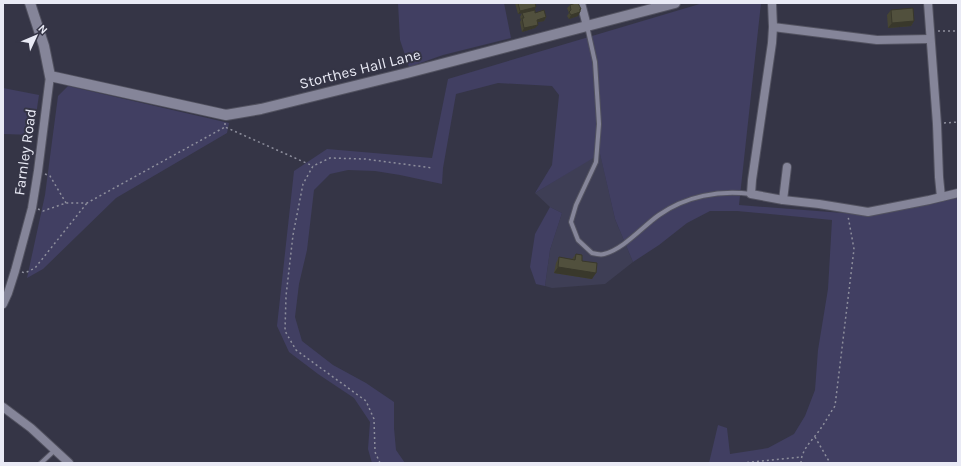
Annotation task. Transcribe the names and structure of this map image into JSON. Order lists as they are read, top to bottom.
{
  "streets": {
    "street": ["Storthes Hall Lane", "Farnley Road"]
  },
  "crossings": [
    ["Storthes Hall Lane", "Farnley Road"]
  ],
  "north": "top right"
}
